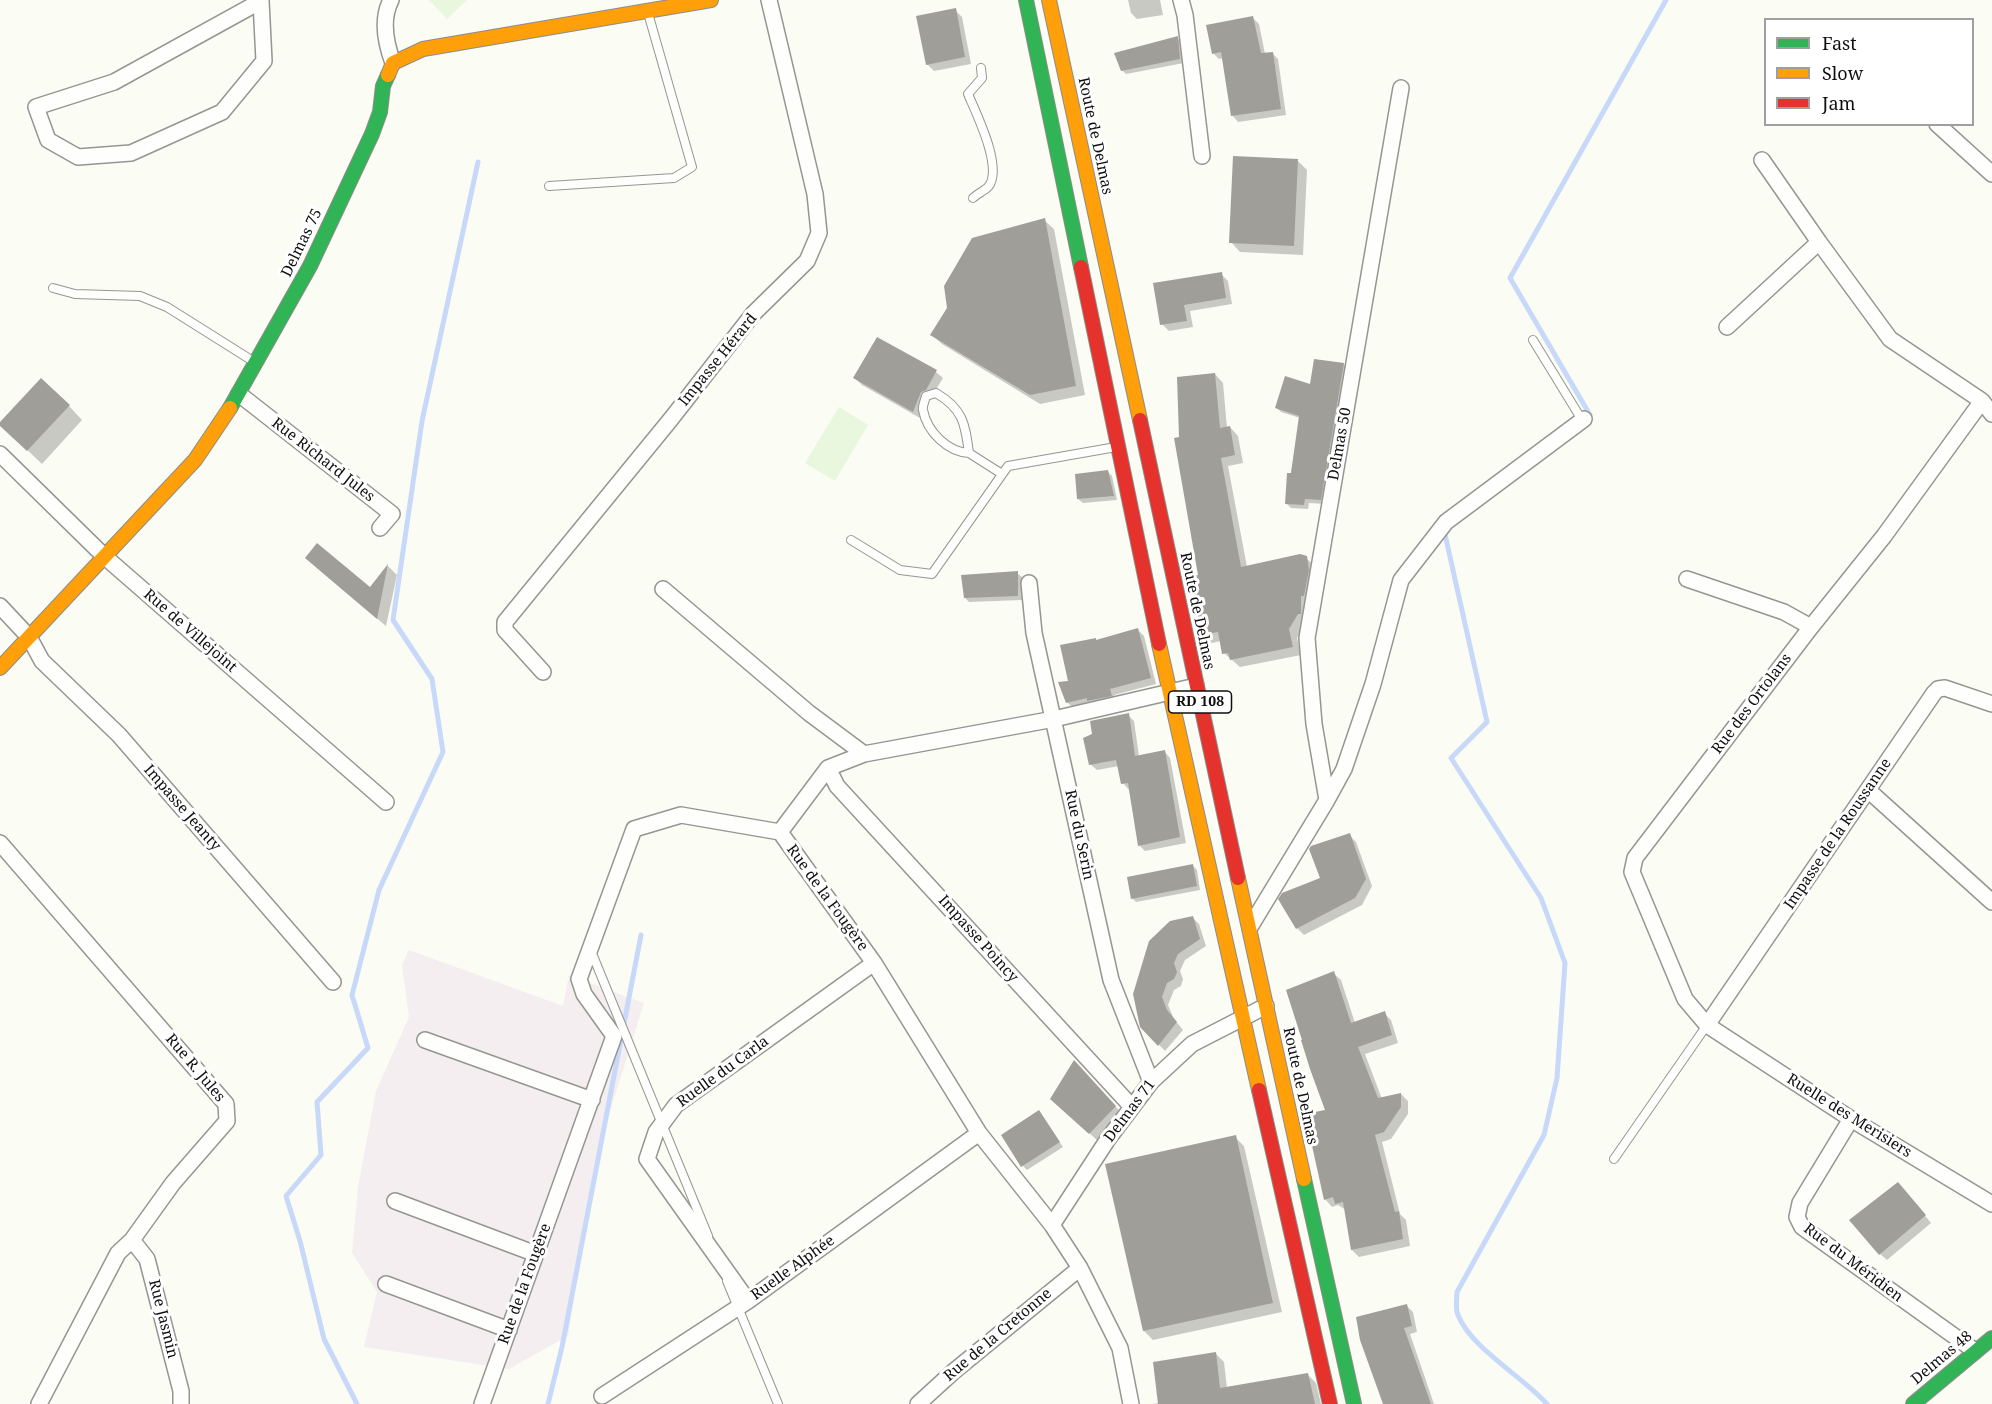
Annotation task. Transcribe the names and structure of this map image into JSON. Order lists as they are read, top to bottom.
{
  "streets": {
    "main road": [
      "Route de Delmas",
      "Delmas 75",
      "RD 108",
      "Delmas 48"
    ],
    "street": [
      "Impasse Hérard",
      "Delmas 50",
      "Rue Richard Jules",
      "Rue de Villejoint",
      "Rue des Ortolans",
      "Impasse Jeanty",
      "Impasse de la Roussanne",
      "Rue du Serin",
      "Rue de la Fougère",
      "Impasse Poincy",
      "Rue R. Jules",
      "Ruelle du Carla",
      "Delmas 71",
      "Ruelle des Merisiers",
      "Rue du Méridien",
      "Ruelle Alphée",
      "Rue Jasmin",
      "Rue de la Cretonne"
    ]
  },
  "crossings": [
    ["Route de Delmas", "Delmas 71"],
    ["Delmas 75", "Rue Richard Jules"],
    ["Delmas 75", "Rue de Villejoint"],
    ["Delmas 75", "Impasse Jeanty"],
    ["RD 108", "Delmas 71"],
    ["Rue des Ortolans", "Impasse de la Roussanne"],
    ["Rue des Ortolans", "Ruelle des Merisiers"],
    ["Impasse de la Roussanne", "Ruelle des Merisiers"],
    ["Rue du Serin", "Delmas 71"],
    ["Rue de la Fougère", "Ruelle du Carla"],
    ["Rue de la Fougère", "Delmas 71"],
    ["Rue de la Fougère", "Ruelle Alphée"],
    ["Rue de la Fougère", "Rue de la Cretonne"],
    ["Impasse Poincy", "Delmas 71"],
    ["Rue R. Jules", "Rue Jasmin"],
    ["Ruelle du Carla", "Ruelle Alphée"],
    ["Ruelle des Merisiers", "Rue du Méridien"],
    ["Rue du Méridien", "Delmas 48"]
  ],
  "legend": ["Fast", "Slow", "Jam"]
}
